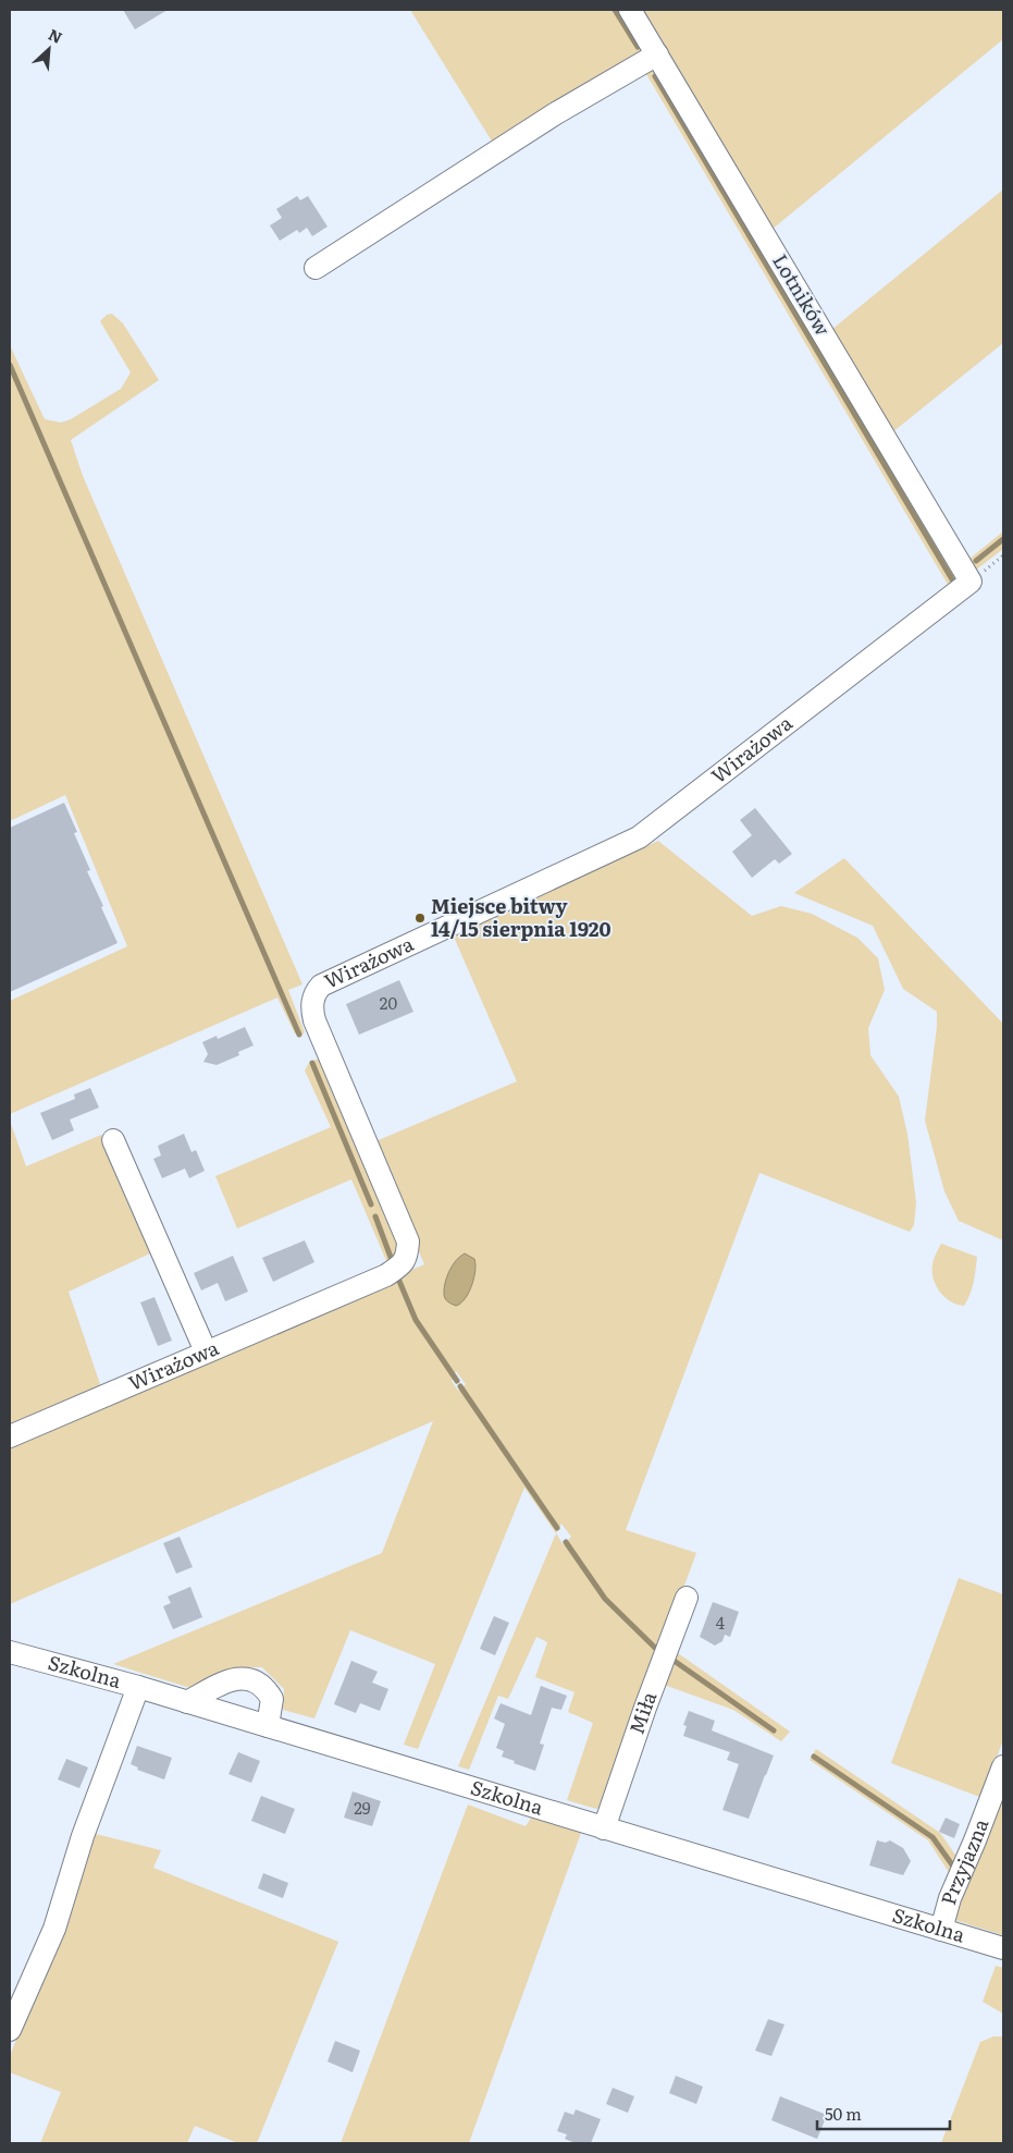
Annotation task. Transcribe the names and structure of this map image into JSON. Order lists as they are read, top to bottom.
{
  "streets": {
    "street": [
      "Lotników",
      "Wirażowa",
      "Szkolna",
      "Miła",
      "Przyjazna"
    ]
  },
  "crossings": [
    ["Lotników", "Wirażowa"],
    ["Szkolna", "Miła"],
    ["Szkolna", "Przyjazna"]
  ],
  "places": ["Miejsce bitwy 14/15 sierpnia 1920"],
  "house_numbers": ["20", "4", "29"],
  "scale_bar": "50 m",
  "north": "top right"
}
